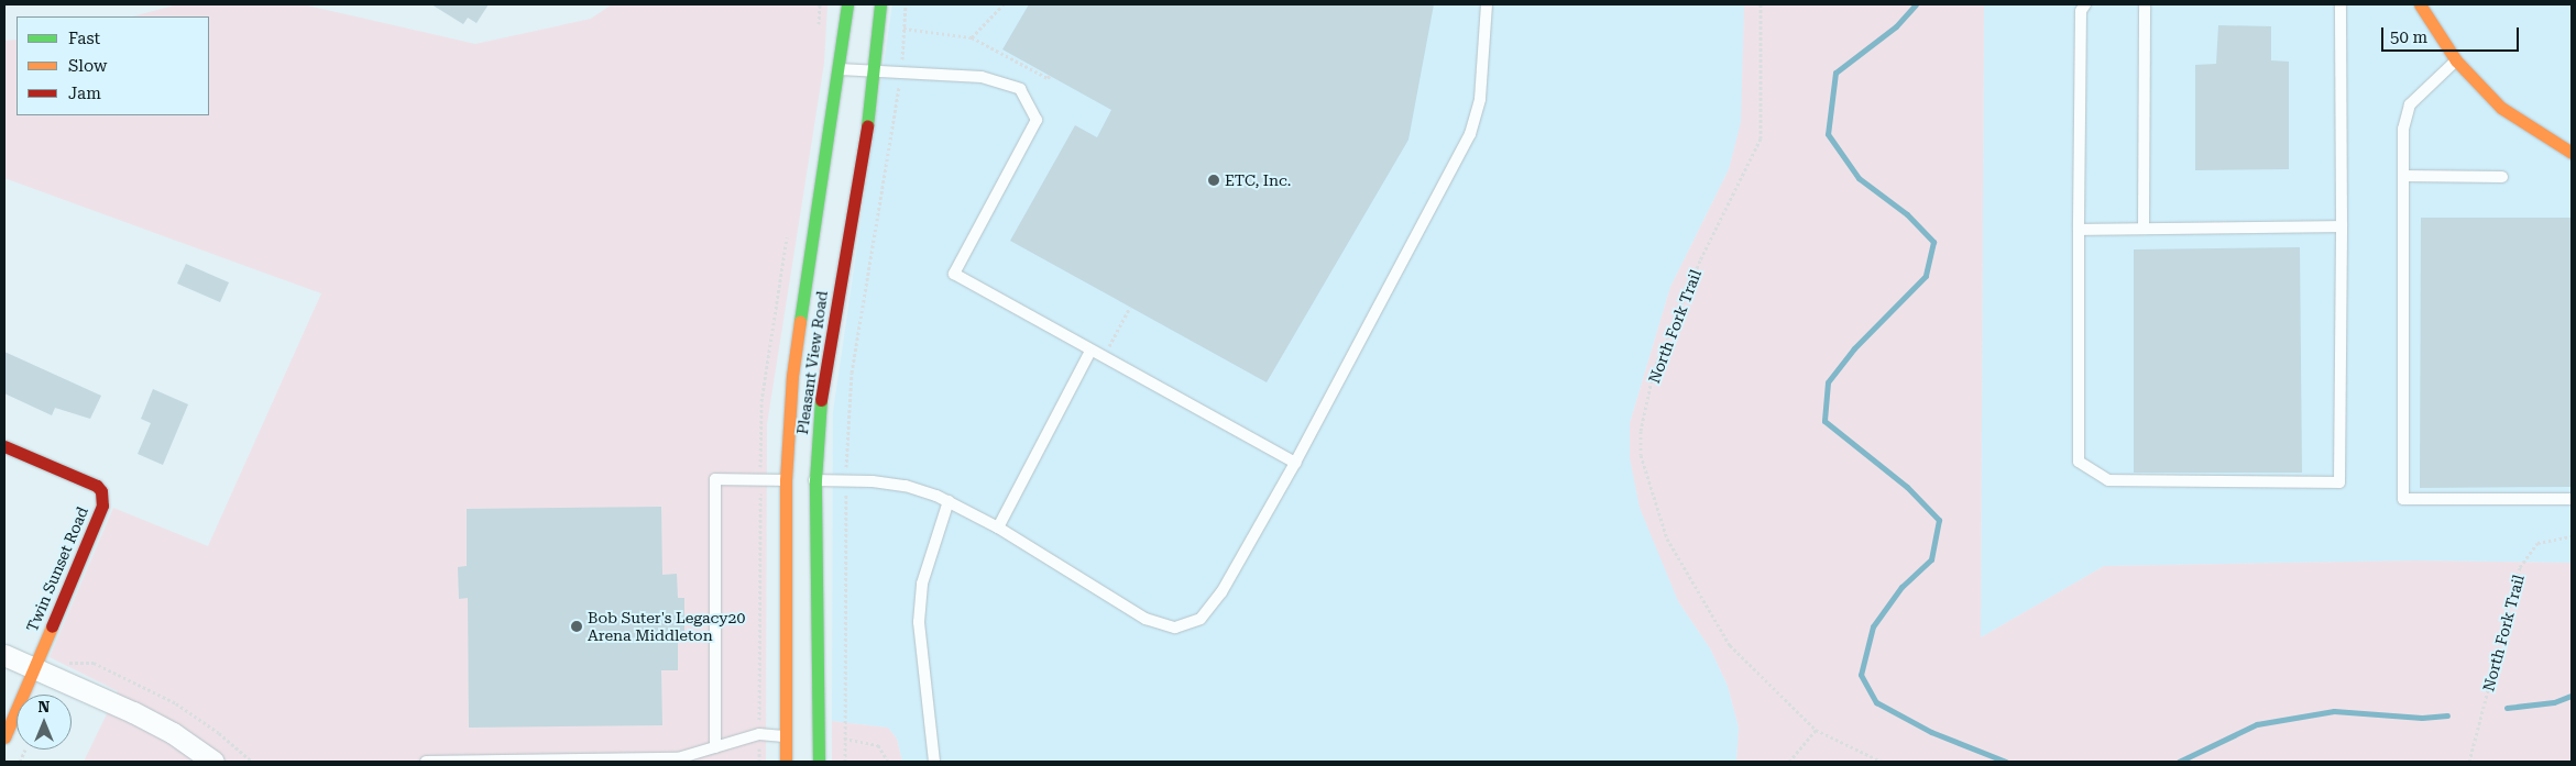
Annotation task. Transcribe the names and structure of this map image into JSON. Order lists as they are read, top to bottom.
{
  "streets": {
    "street": ["Pleasant View Road", "Twin Sunset Road"],
    "path": ["North Fork Trail"]
  },
  "places": ["ETC, Inc.", "Bob Suter's Legacy20 Arena Middleton"],
  "legend": ["Fast", "Slow", "Jam"],
  "scale_bar": "50 m",
  "north": "top"
}
